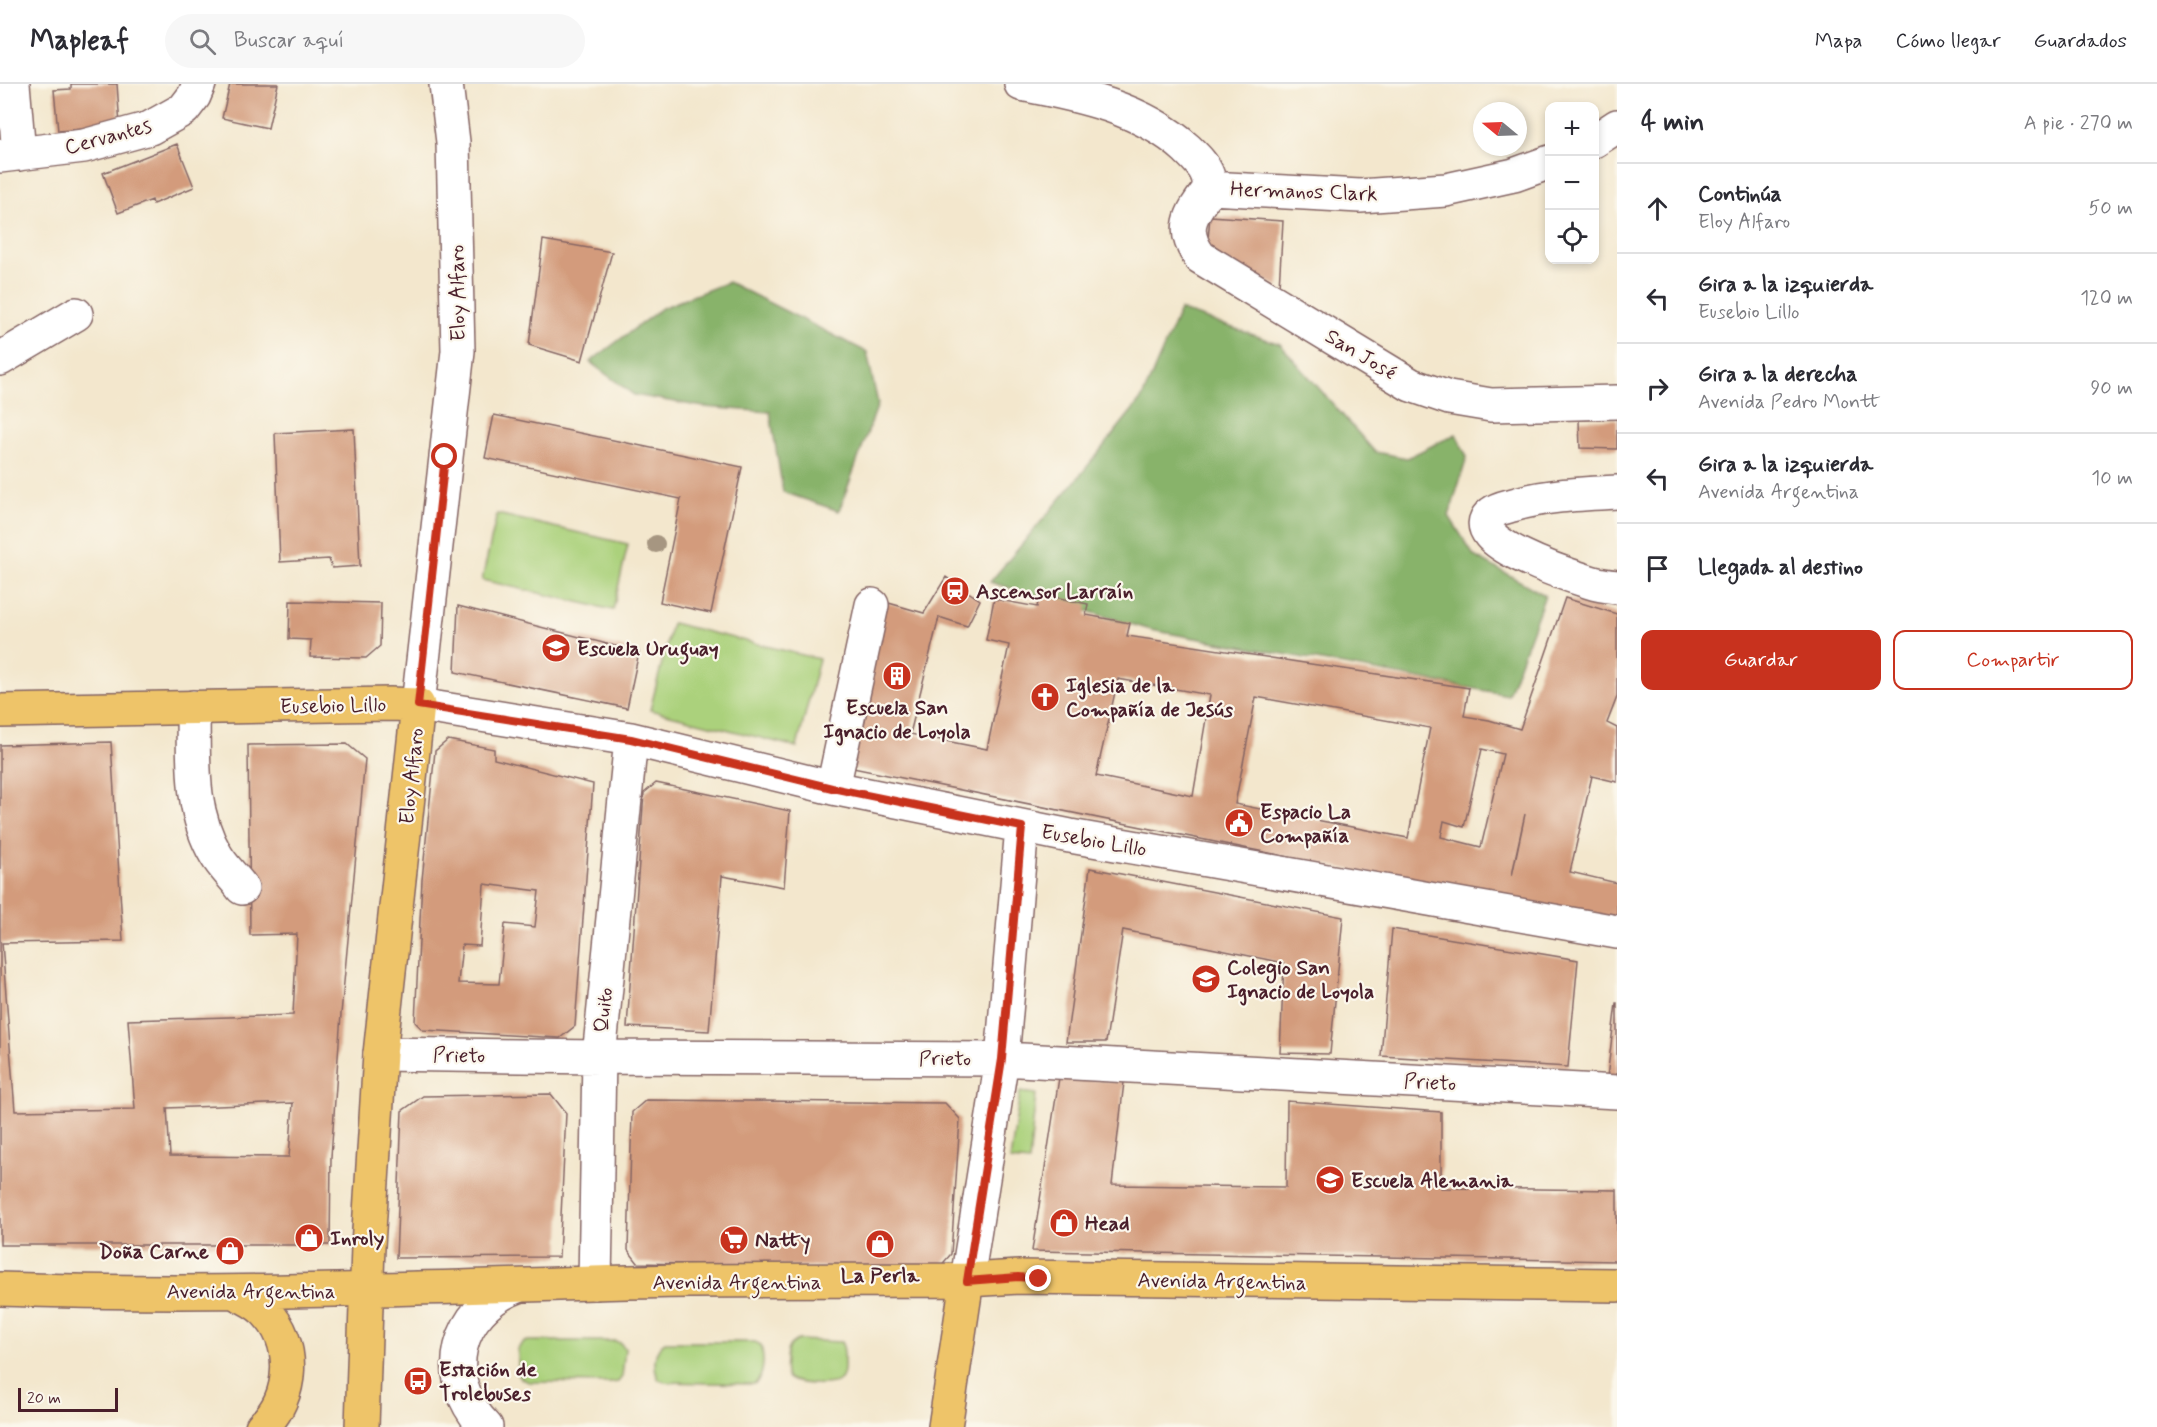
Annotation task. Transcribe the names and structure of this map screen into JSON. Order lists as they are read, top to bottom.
{
  "streets": {
    "main road": ["Eloy Alfaro", "Eusebio Lillo", "Avenida Argentina"],
    "street": [
      "Cervantes",
      "Hermanos Clark",
      "San José",
      "Quito",
      "Prieto"
    ]
  },
  "crossings": [
    ["Hermanos Clark", "San José"],
    ["Eloy Alfaro", "Eusebio Lillo"],
    ["Eloy Alfaro", "Prieto"],
    ["Eloy Alfaro", "Avenida Argentina"],
    ["Eusebio Lillo", "Quito"],
    ["Quito", "Prieto"],
    ["Quito", "Avenida Argentina"]
  ],
  "places": {
    "station": ["Ascensor Larraín"],
    "school or university": ["Escuela Uruguay", "Colegio San Ignacio de Loyola", "Escuela Alemania"],
    "building": ["Escuela San Ignacio de Loyola"],
    "church": ["Iglesia de la Compañía de Jesús"],
    "public building": ["Espacio La Compañía"],
    "shop": [
      "Head",
      "Inroly",
      "La Perla",
      "Doña Carne"
    ],
    "supermarket": ["Natty"],
    "bus stop": ["Estación de Trolebuses"]
  },
  "scale_bar": "20 m",
  "north": "left",
  "page": {
    "header": "Mapleaf",
    "search": "Buscar aquí",
    "nav": ["Mapa", "Cómo llegar", "Guardados"],
    "heading": ["4 min", "A pie · 270 m"],
    "map_buttons": ["+", "−"],
    "list": [
      ["Continúa", "Eloy Alfaro", "50 m"],
      ["Gira a la izquierda", "Eusebio Lillo", "120 m"],
      ["Gira a la derecha", "Avenida Pedro Montt", "90 m"],
      ["Gira a la izquierda", "Avenida Argentina", "10 m"],
      "Llegada al destino"
    ],
    "buttons": ["Guardar", "Compartir"],
    "scale": "20 m"
  }
}
